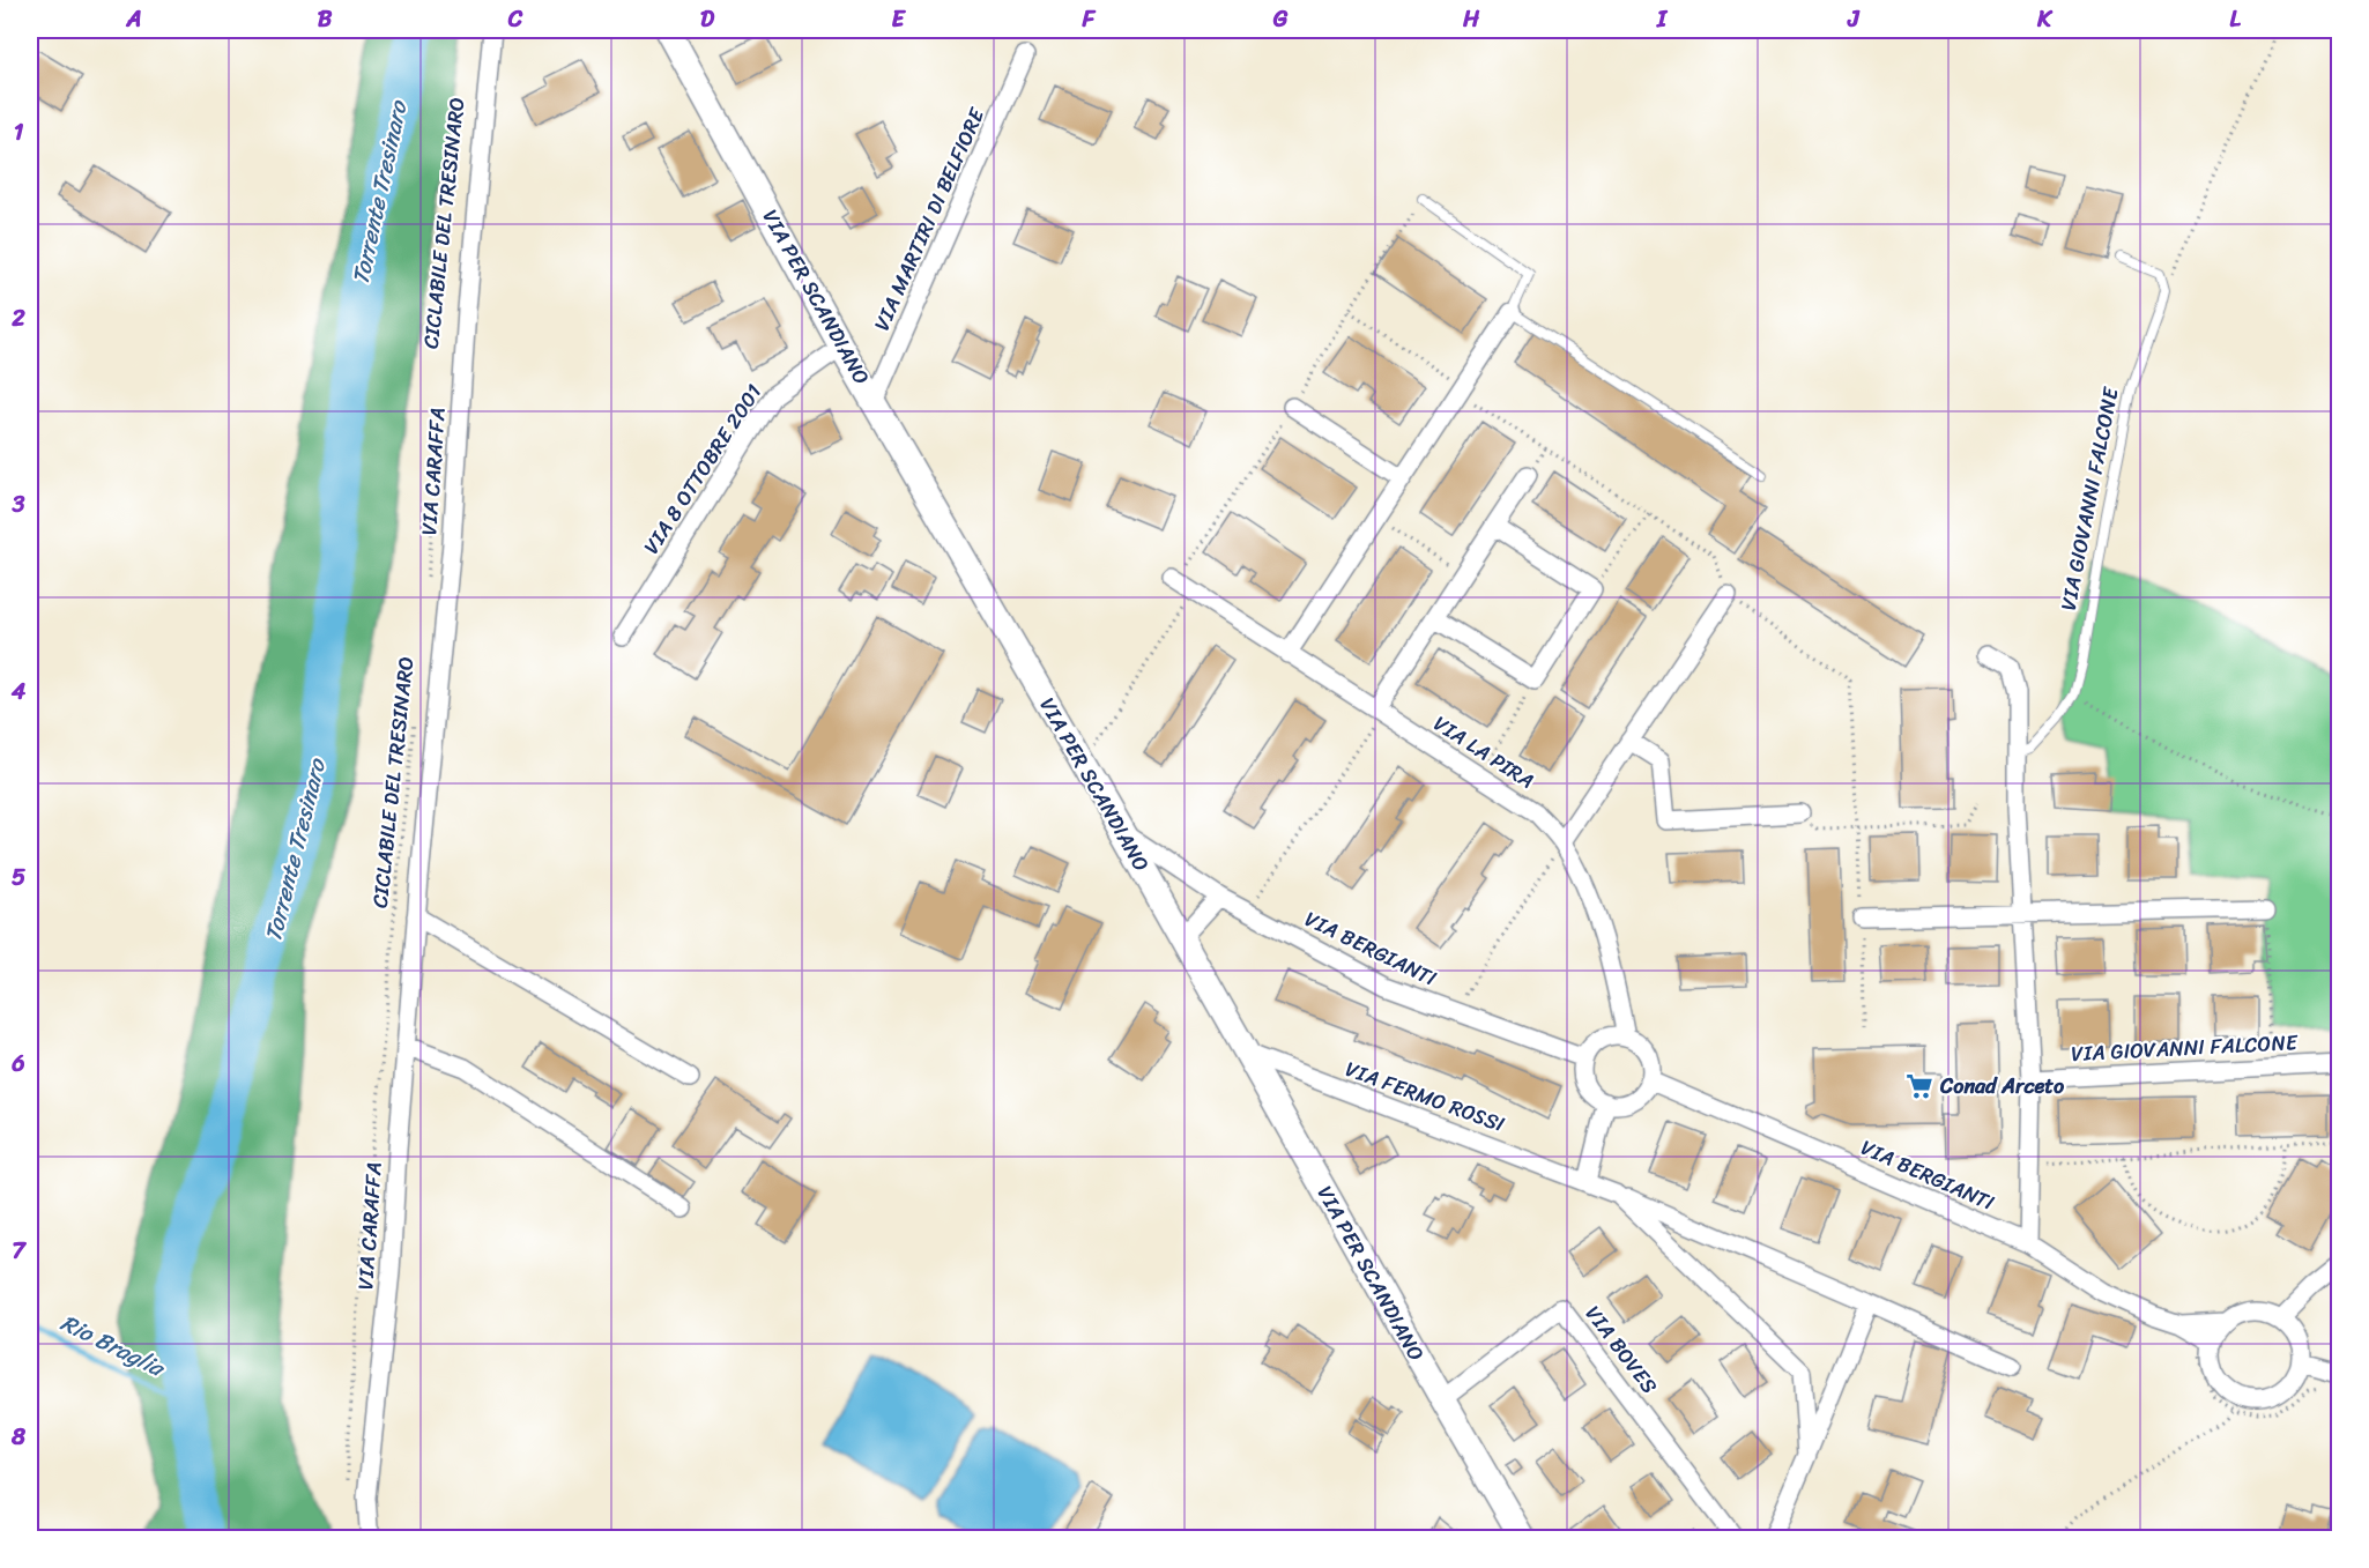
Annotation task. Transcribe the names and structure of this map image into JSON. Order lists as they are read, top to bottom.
{
  "streets": {
    "street": [
      "VIA MARTIRI DI BELFIORE",
      "VIA PER SCANDIANO",
      "VIA 8 OTTOBRE 2001",
      "VIA CARAFFA",
      "VIA GIOVANNI FALCONE",
      "VIA LA PIRA",
      "VIA BERGIANTI",
      "VIA FERMO ROSSI",
      "VIA BOVES"
    ],
    "path": ["CICLABILE DEL TRESINARO"]
  },
  "crossings": [
    ["VIA MARTIRI DI BELFIORE", "VIA PER SCANDIANO"],
    ["VIA PER SCANDIANO", "VIA 8 OTTOBRE 2001"],
    ["VIA PER SCANDIANO", "VIA BERGIANTI"],
    ["VIA PER SCANDIANO", "VIA FERMO ROSSI"],
    ["VIA PER SCANDIANO", "VIA BOVES"],
    ["VIA LA PIRA", "VIA BERGIANTI"]
  ],
  "water": ["Torrente Tresinaro", "Rio Braglia"],
  "places": {
    "supermarket": ["Conad Arceto"]
  },
  "grid": {
    "columns": [
      "A",
      "B",
      "C",
      "D",
      "E",
      "F",
      "G",
      "H",
      "I",
      "J",
      "K",
      "L"
    ],
    "rows": [
      "1",
      "2",
      "3",
      "4",
      "5",
      "6",
      "7",
      "8"
    ]
  }
}
